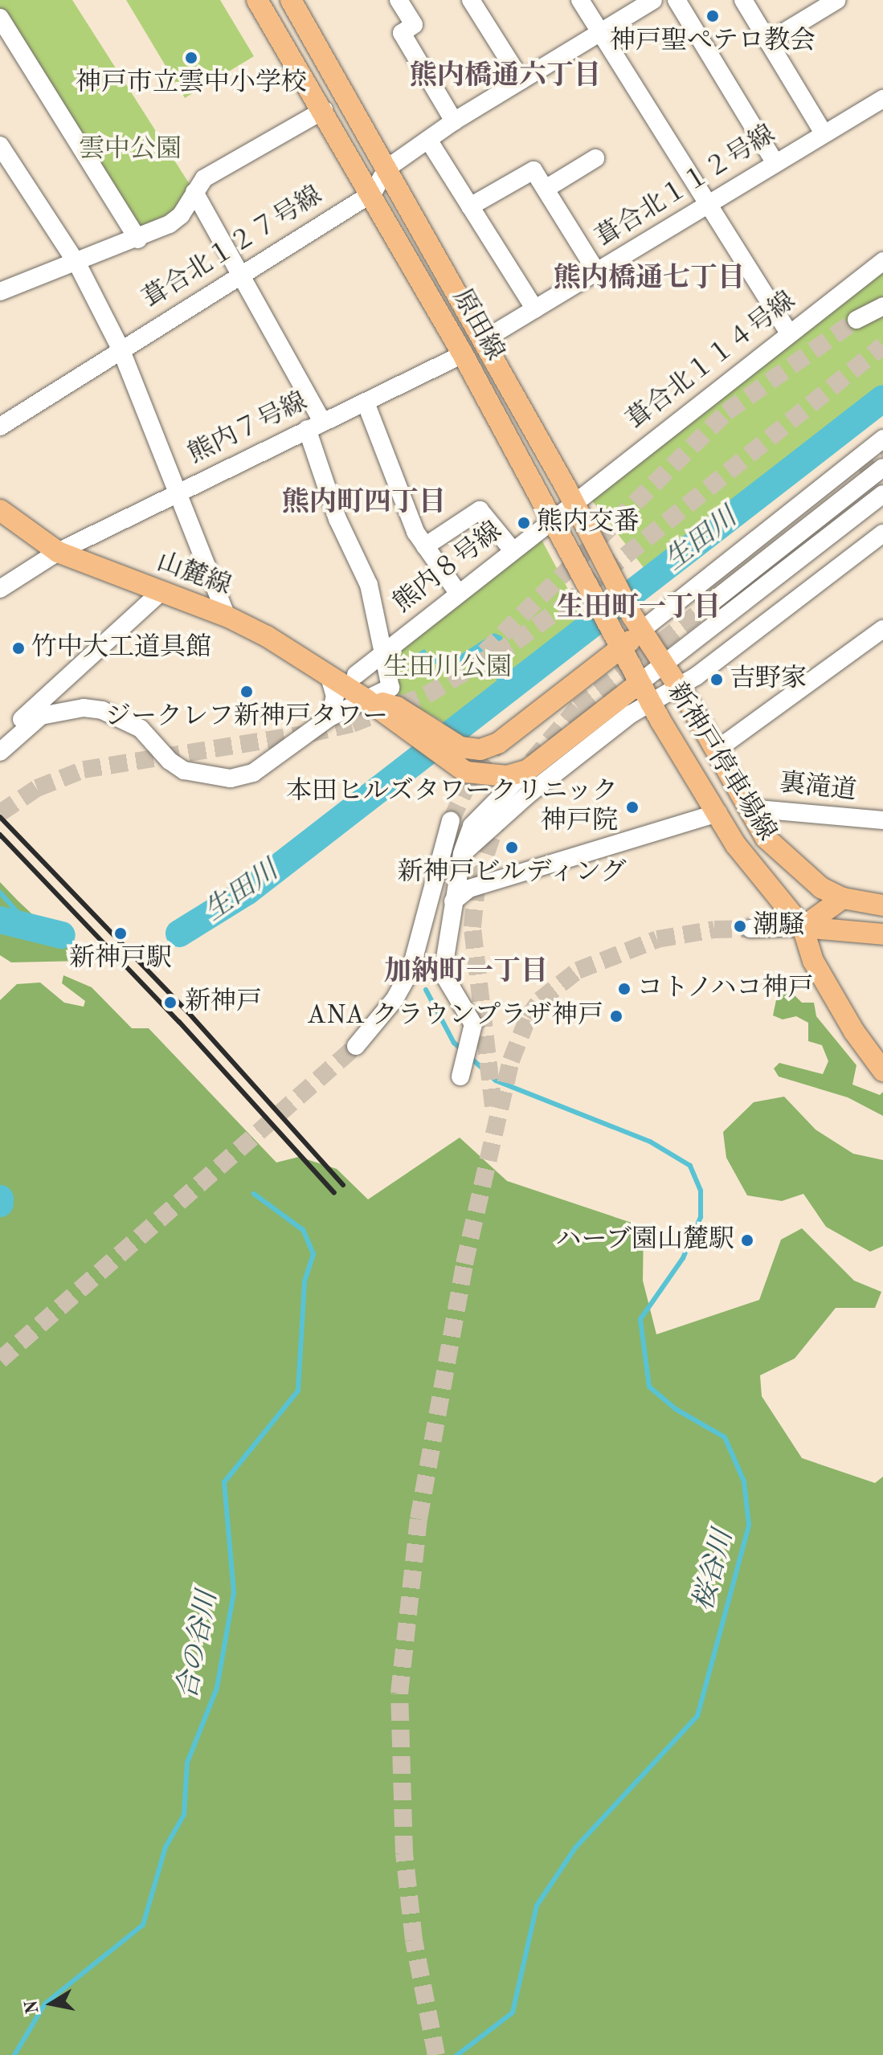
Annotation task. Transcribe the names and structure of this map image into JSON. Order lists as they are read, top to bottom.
{
  "streets": {
    "main road": ["原田線", "山麓線", "新神戸停車場線"],
    "street": [
      "葺合北１１２号線",
      "葺合北１２７号線",
      "葺合北１１４号線",
      "熊内７号線",
      "熊内８号線",
      "裏滝道"
    ]
  },
  "crossings": [
    ["葺合北１１２号線", "原田線"],
    ["葺合北１２７号線", "原田線"],
    ["原田線", "葺合北１１４号線"],
    ["原田線", "熊内７号線"],
    ["原田線", "熊内８号線"],
    ["原田線", "新神戸停車場線"],
    ["葺合北１１４号線", "熊内８号線"],
    ["熊内７号線", "山麓線"],
    ["山麓線", "新神戸停車場線"],
    ["新神戸停車場線", "裏滝道"]
  ],
  "districts": [
    "熊内橋通六丁目",
    "熊内橋通七丁目",
    "熊内町四丁目",
    "生田町一丁目",
    "加納町一丁目"
  ],
  "water": ["生田川", "桜谷川", "合の谷川"],
  "parks": ["雲中公園", "生田川公園"],
  "places": [
    "神戸聖ぺテロ教会",
    "神戸市立雲中小学校",
    "熊内交番",
    "竹中大工道具館",
    "吉野家",
    "ジークレフ新神戸タワー",
    "本田ヒルズタワークリニック 神戸院",
    "新神戸ビルディング",
    "潮騒",
    "新神戸駅",
    "コトノハコ神戸",
    "新神戸",
    "ANA クラウンプラザ神戸",
    "ハーブ園山麓駅"
  ],
  "north": "left"
}
